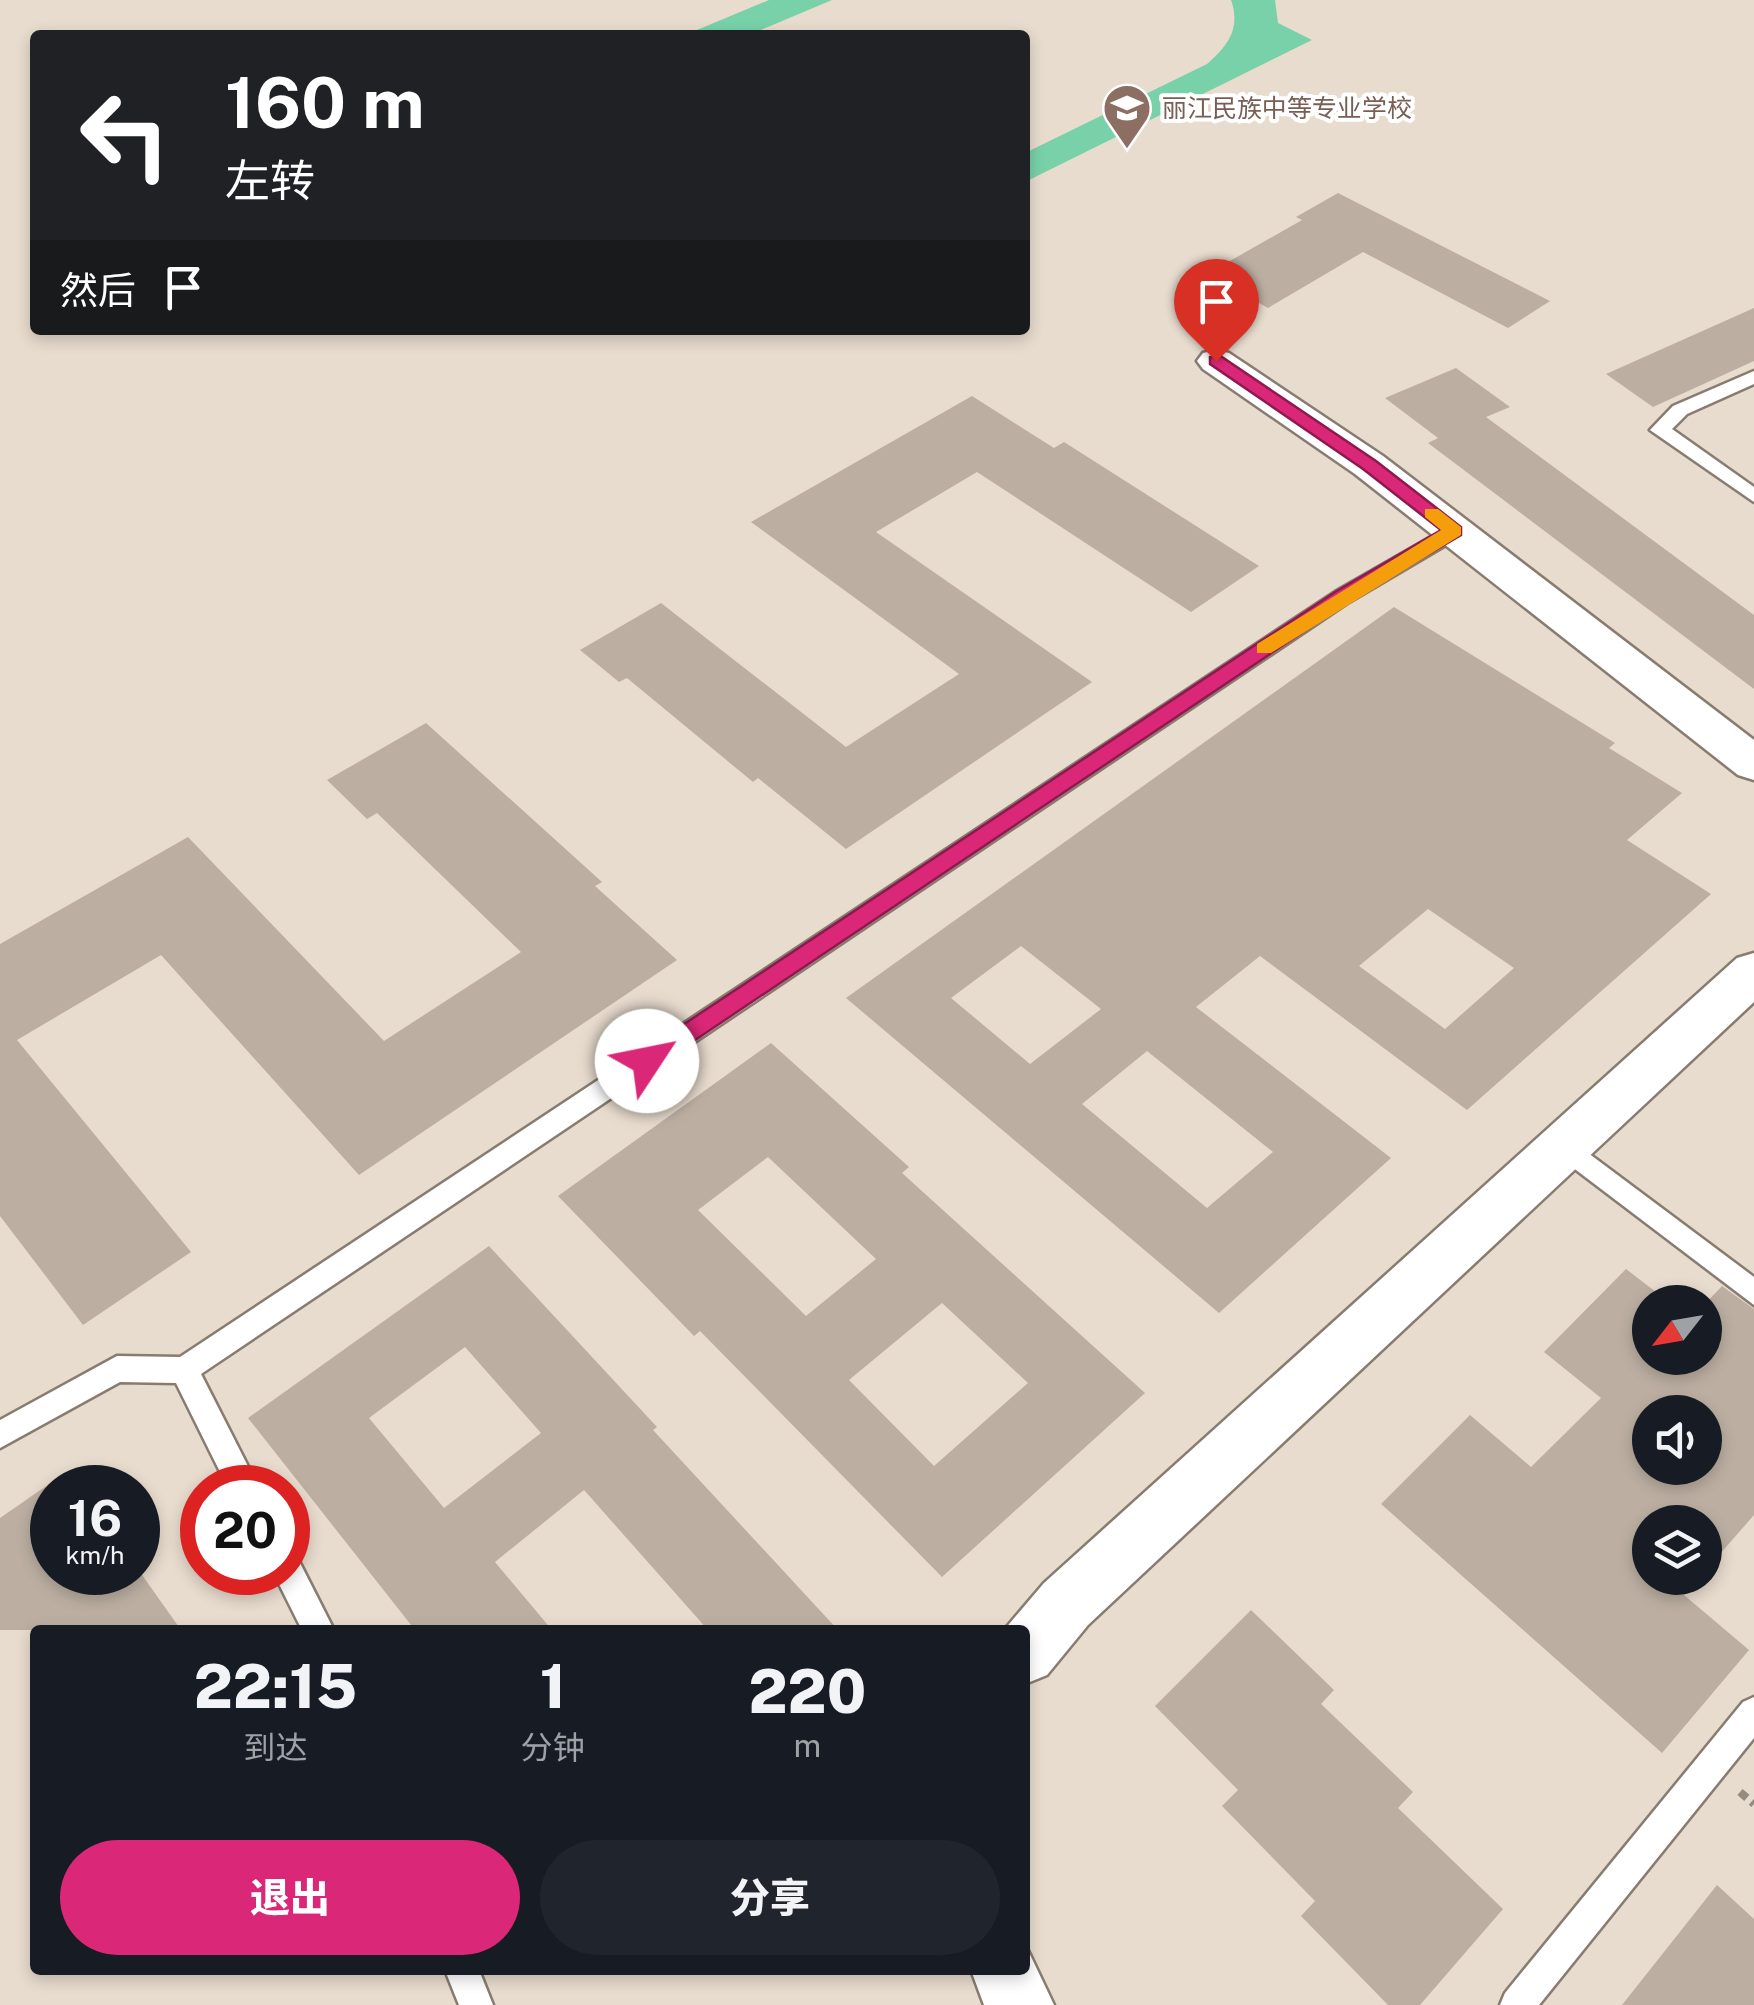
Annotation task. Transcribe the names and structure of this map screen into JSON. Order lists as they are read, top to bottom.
{
  "places": {
    "school or university": ["丽江民族中等专业学校"]
  },
  "north": "bottom left",
  "page": {
    "turn": ["160 m", "左转"],
    "then": "然后",
    "speed": "16 km/h",
    "limit": "20",
    "eta": [
      "22:15",
      "到达",
      "1",
      "分钟",
      "220",
      "m"
    ],
    "buttons": ["退出", "分享"]
  }
}
